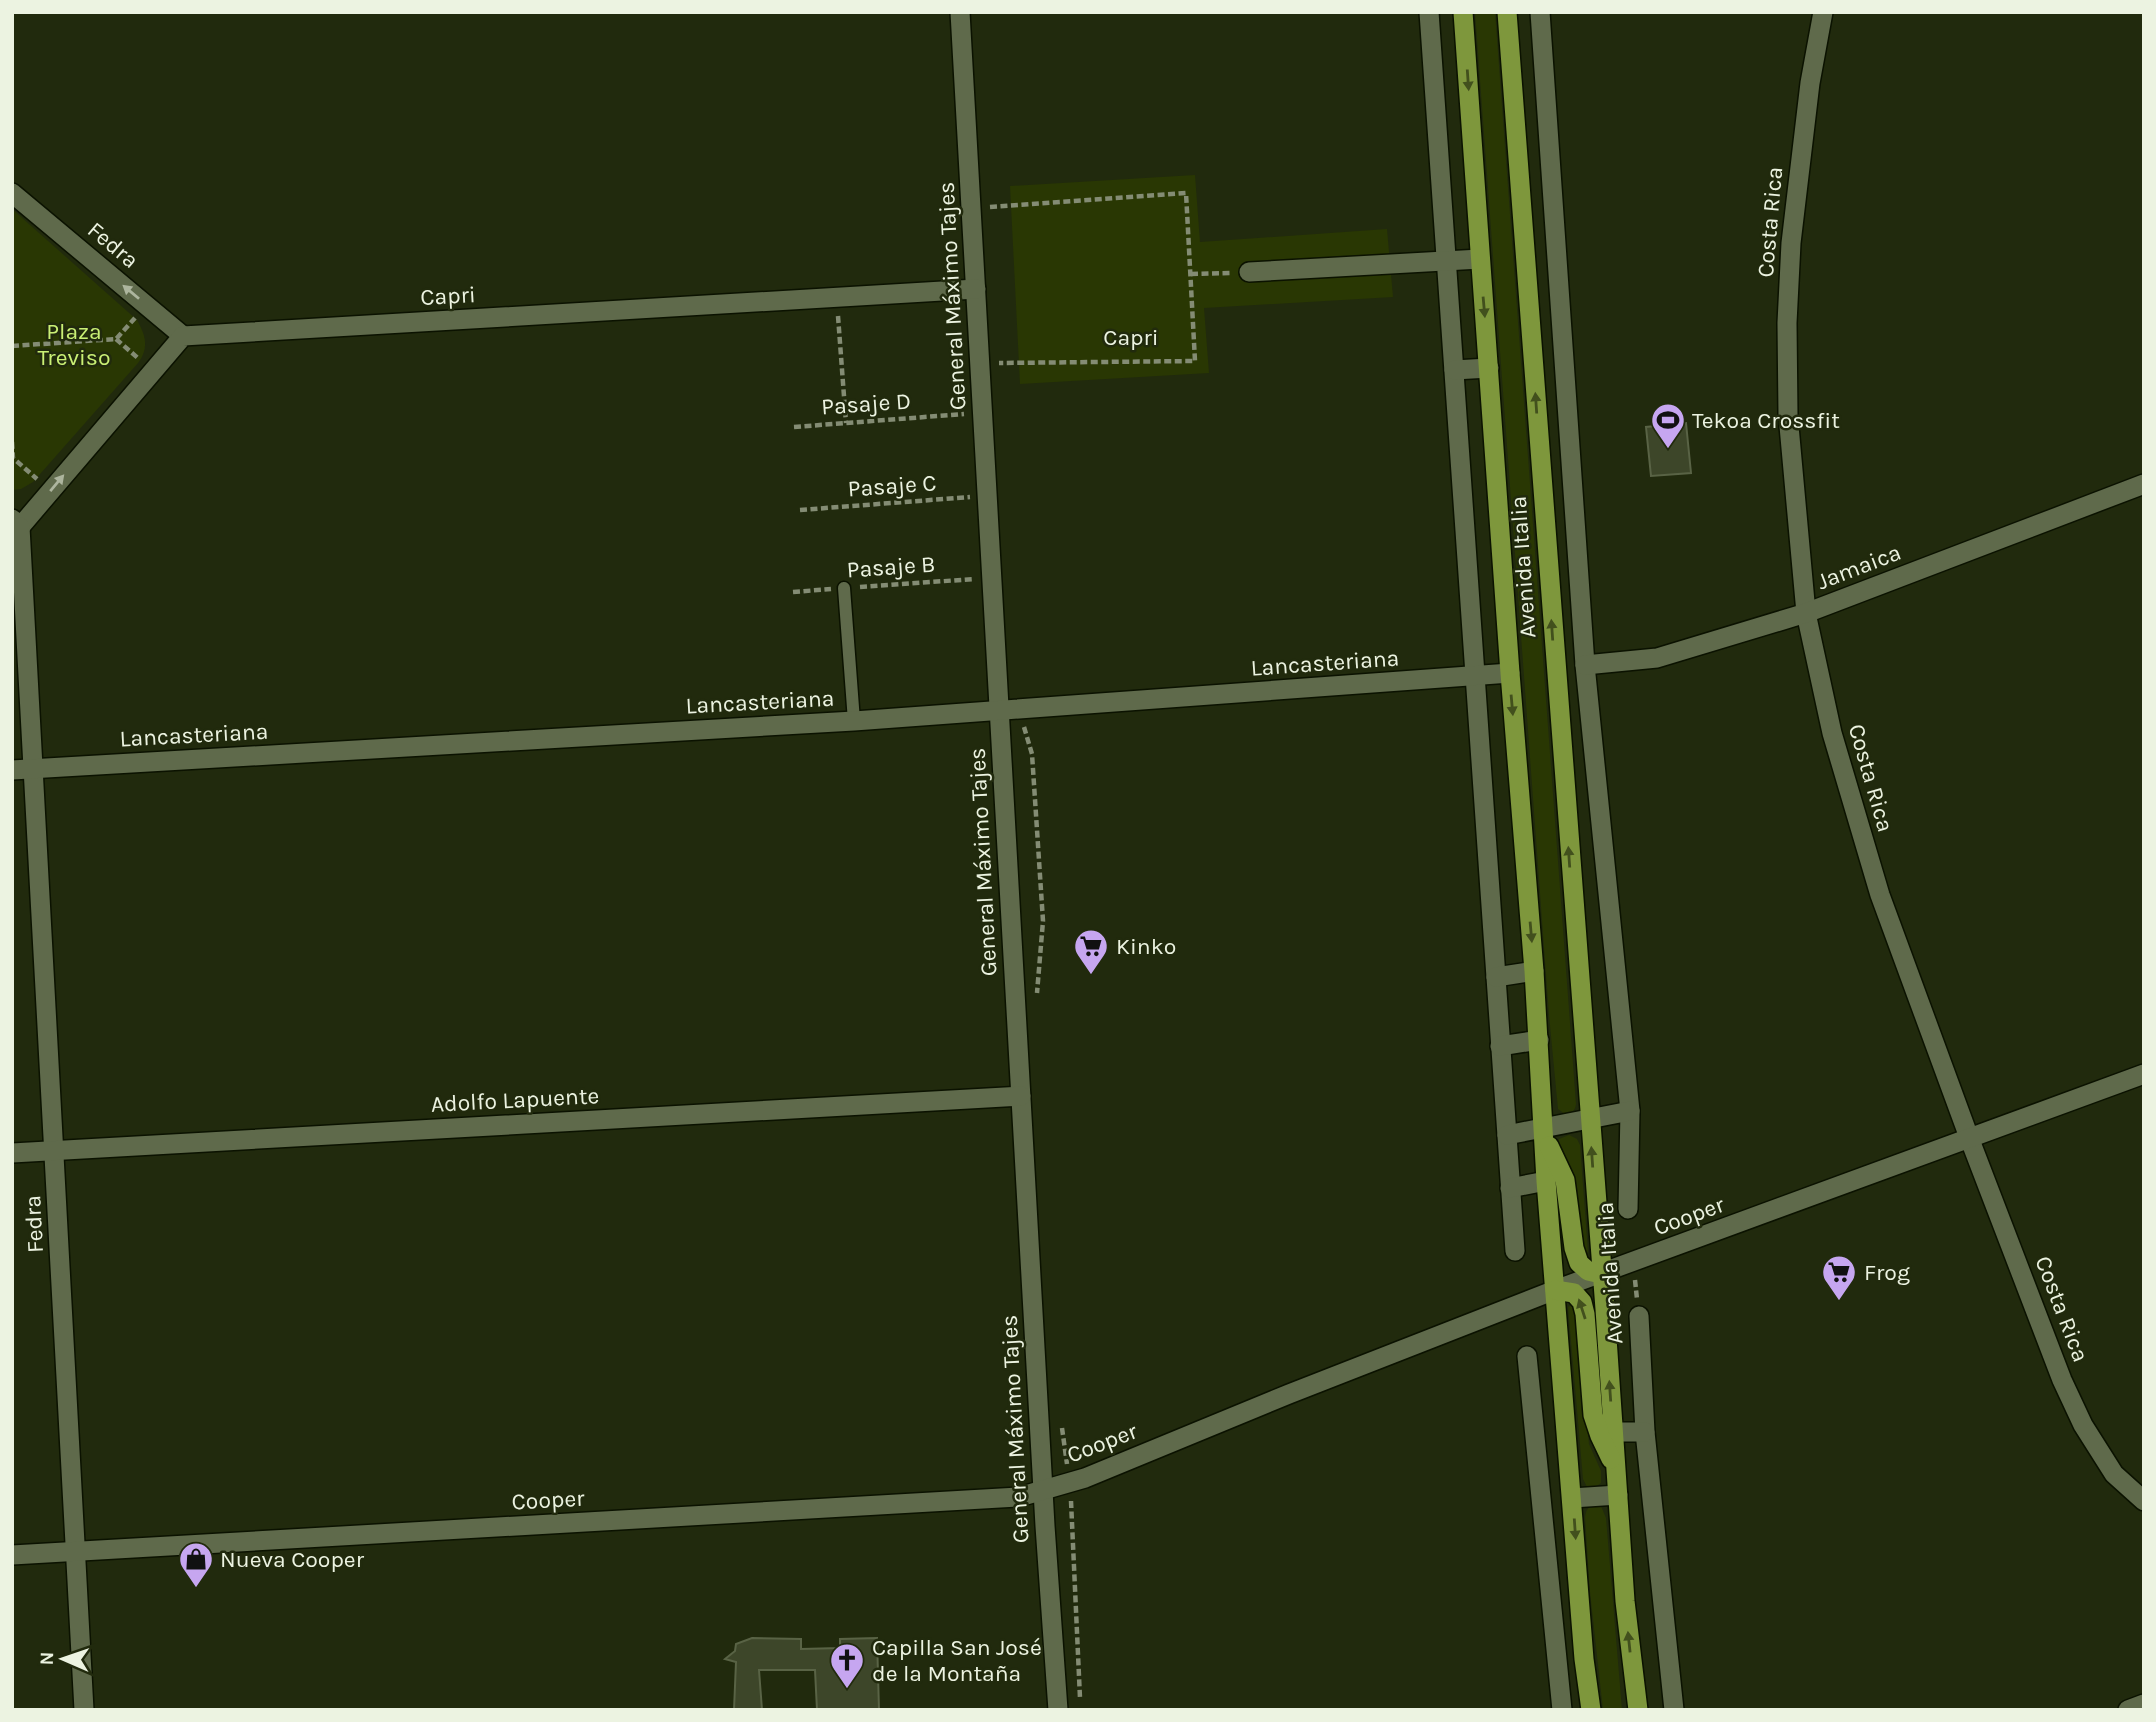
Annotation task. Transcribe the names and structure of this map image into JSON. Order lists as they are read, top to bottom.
{
  "streets": {
    "main road": ["Avenida Italia"],
    "street": [
      "Costa Rica",
      "Fedra",
      "Capri",
      "General Máximo Tajes",
      "Jamaica",
      "Lancasteriana",
      "Adolfo Lapuente",
      "Cooper"
    ],
    "path": ["Pasaje D", "Pasaje C", "Pasaje B"]
  },
  "crossings": [
    ["Costa Rica", "Jamaica"],
    ["Costa Rica", "Cooper"],
    ["Fedra", "Capri"],
    ["Fedra", "Lancasteriana"],
    ["Fedra", "Adolfo Lapuente"],
    ["Fedra", "Cooper"],
    ["Capri", "General Máximo Tajes"],
    ["General Máximo Tajes", "Pasaje D"],
    ["General Máximo Tajes", "Pasaje C"],
    ["General Máximo Tajes", "Pasaje B"],
    ["General Máximo Tajes", "Lancasteriana"],
    ["General Máximo Tajes", "Adolfo Lapuente"],
    ["General Máximo Tajes", "Cooper"],
    ["Avenida Italia", "Jamaica"],
    ["Avenida Italia", "Lancasteriana"],
    ["Avenida Italia", "Cooper"]
  ],
  "parks": ["Plaza Treviso"],
  "places": {
    "sports": ["Tekoa Crossfit"],
    "supermarket": ["Kinko", "Frog"],
    "shop": ["Nueva Cooper"],
    "church": ["Capilla San José de la Montaña"]
  },
  "north": "left"
}
